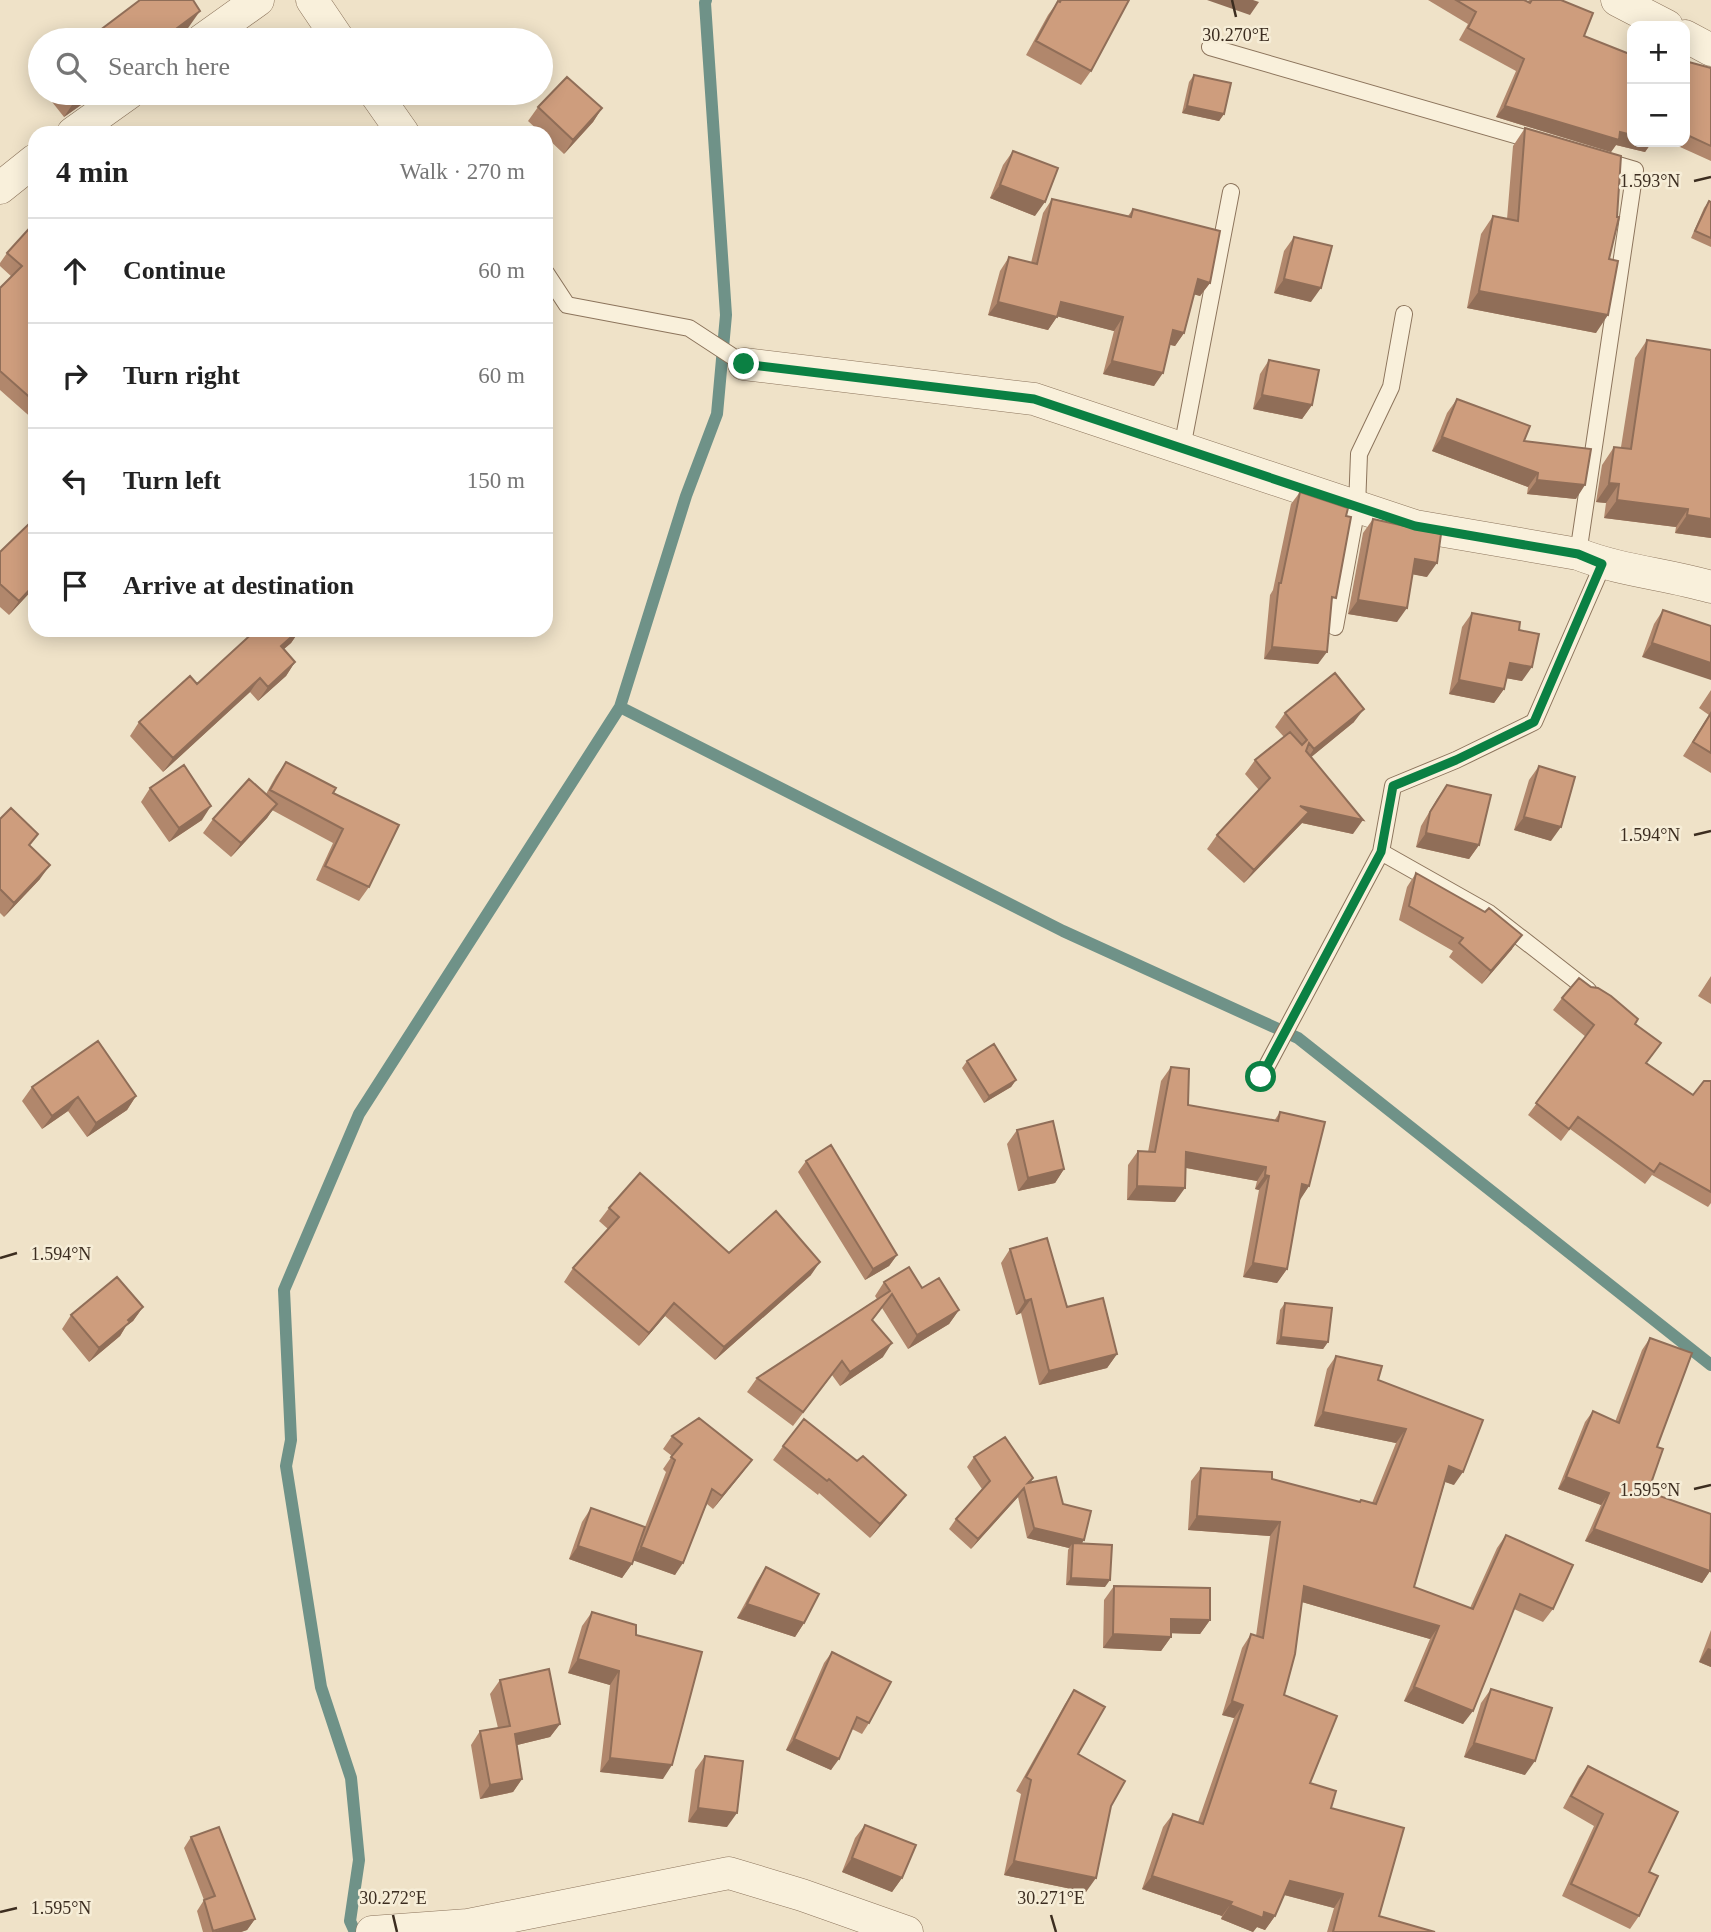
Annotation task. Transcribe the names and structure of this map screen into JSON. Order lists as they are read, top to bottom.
{
  "page": {
    "map_buttons": ["+", "−"],
    "search": "Search here",
    "heading": ["4 min", "Walk · 270 m"],
    "list": [
      ["Continue", "60 m"],
      ["Turn right", "60 m"],
      ["Turn left", "150 m"],
      "Arrive at destination"
    ]
  },
  "coordinates": [
    "30.270°E",
    "1.593°N",
    "1.594°N",
    "1.595°N",
    "30.272°E",
    "30.271°E"
  ]
}
